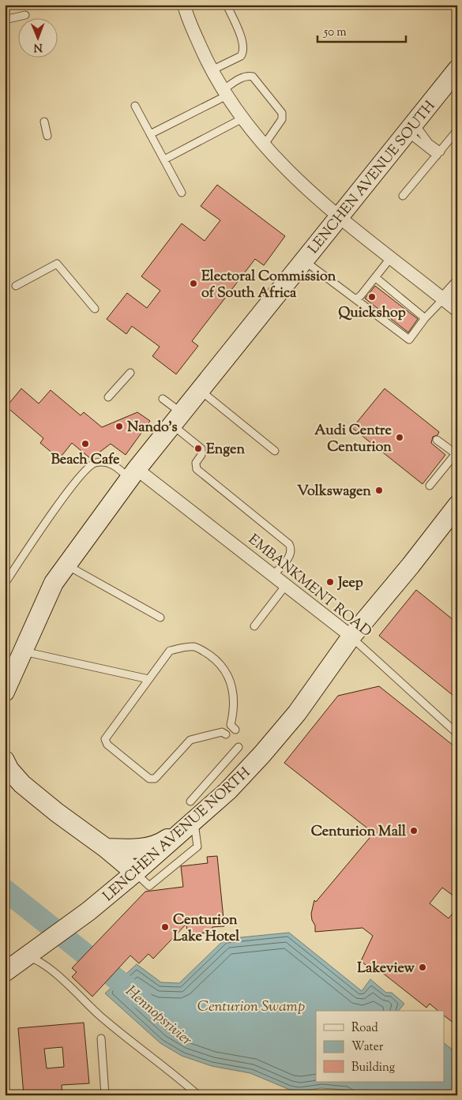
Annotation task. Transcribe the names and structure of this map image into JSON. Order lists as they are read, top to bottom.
{
  "streets": {
    "main road": ["LENCHEN AVENUE SOUTH", "LENCHEN AVENUE NORTH"],
    "street": ["EMBANKMENT ROAD"]
  },
  "crossings": [
    ["LENCHEN AVENUE SOUTH", "EMBANKMENT ROAD"],
    ["EMBANKMENT ROAD", "LENCHEN AVENUE NORTH"]
  ],
  "water": ["Centurion Swamp", "Hennopsrivier"],
  "places": [
    "Electoral Commission of South Africa",
    "Quickshop",
    "Nando's",
    "Audi Centre Centurion",
    "Beach Cafe",
    "Engen",
    "Volkswagen",
    "Jeep",
    "Centurion Mall",
    "Centurion Lake Hotel",
    "Lakeview"
  ],
  "legend": ["Road", "Water", "Building"],
  "scale_bar": "50 m",
  "north": "bottom"
}
